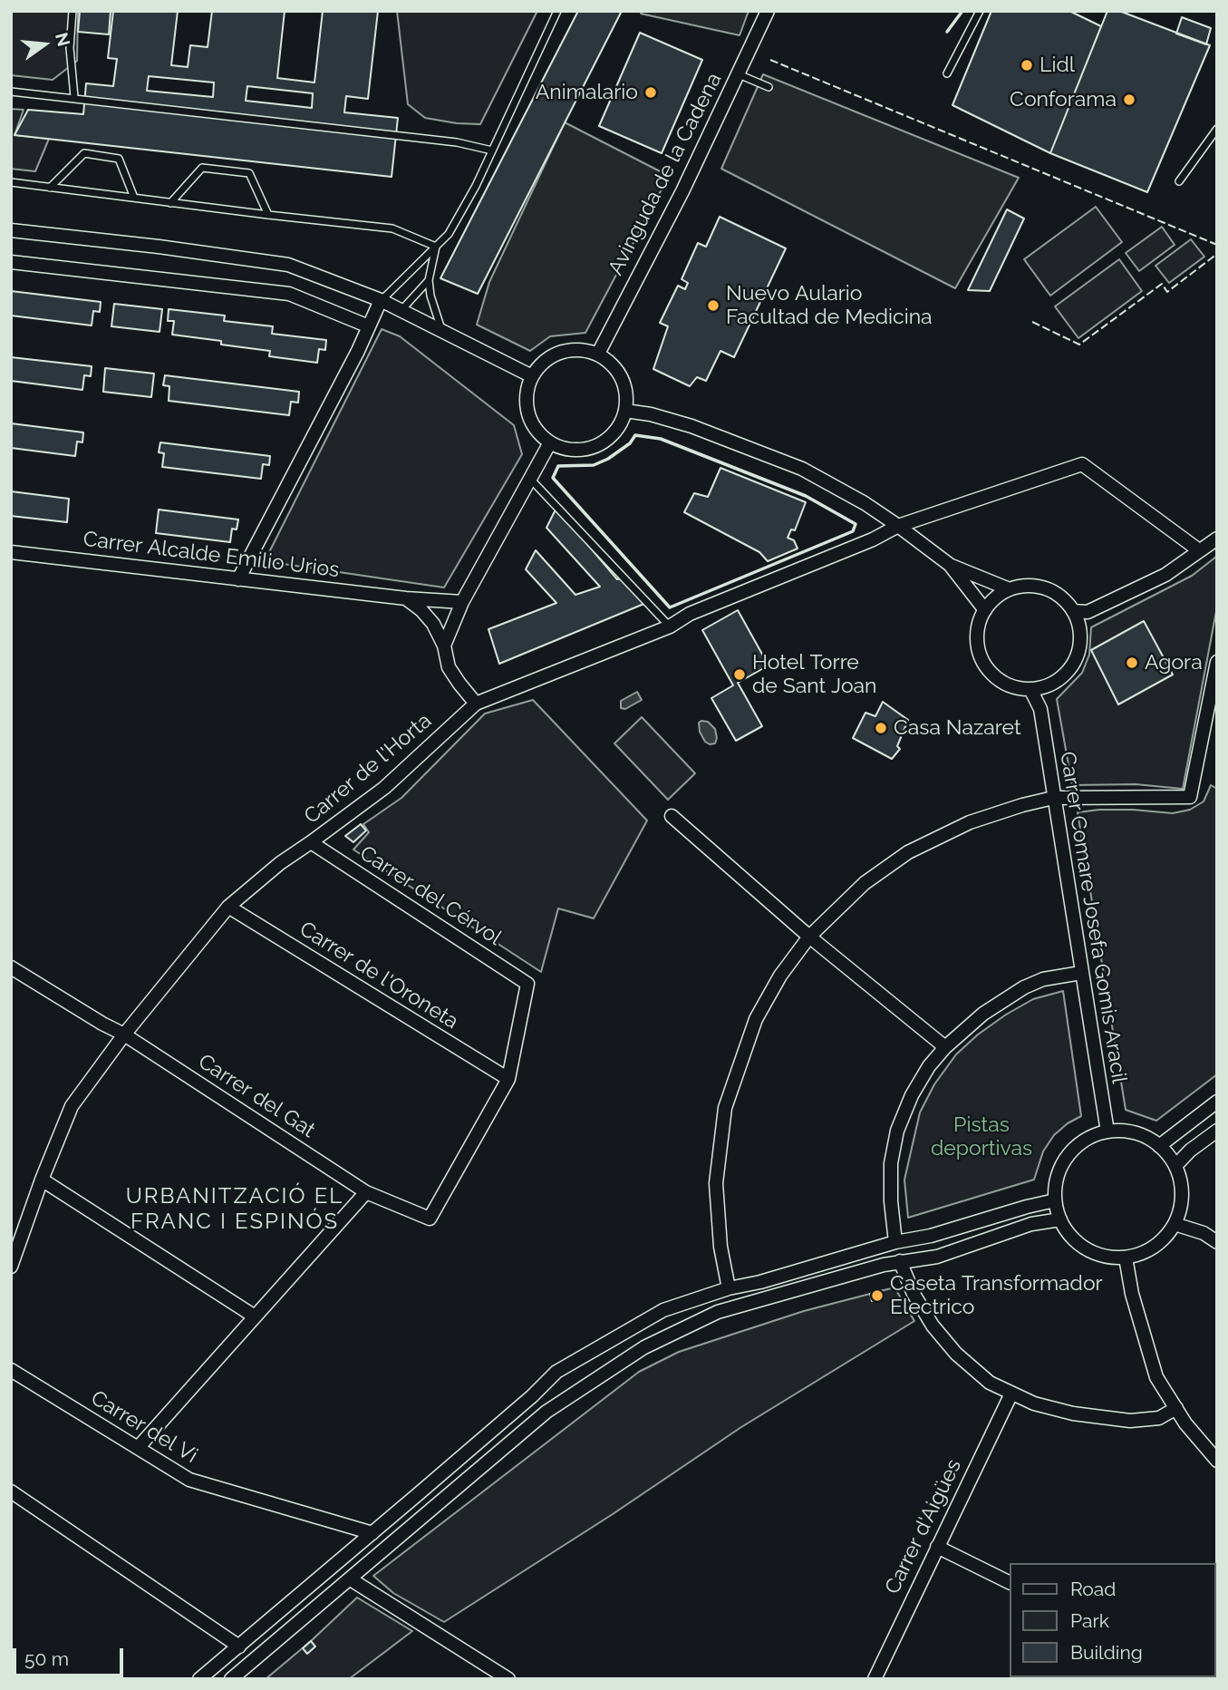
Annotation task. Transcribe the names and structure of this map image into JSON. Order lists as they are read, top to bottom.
{
  "streets": {
    "street": [
      "Avinguda de la Cadena",
      "Carrer Alcalde Emilio Urios",
      "Carrer de l'Horta",
      "Carrer del Cérvol",
      "Carrer Comare Josefa Gomis Aracil",
      "Carrer de l'Oroneta",
      "Carrer del Gat",
      "Carrer del Vi",
      "Carrer d'Aigües"
    ]
  },
  "crossings": [
    ["Carrer de l'Horta", "Carrer del Cérvol"],
    ["Carrer de l'Horta", "Carrer de l'Oroneta"],
    ["Carrer de l'Horta", "Carrer del Gat"],
    ["Carrer del Cérvol", "Carrer de l'Oroneta"],
    ["Carrer del Cérvol", "Carrer del Gat"],
    ["Carrer de l'Oroneta", "Carrer del Gat"]
  ],
  "districts": ["URBANITZACIÓ EL FRANC I ESPINÓS"],
  "parks": ["Pistas deportivas"],
  "places": [
    "Lidl",
    "Animalario",
    "Conforama",
    "Nuevo Aulario Facultad de Medicina",
    "Agora",
    "Hotel Torre de Sant Joan",
    "Casa Nazaret",
    "Caseta Transformador Electrico"
  ],
  "legend": ["Road", "Park", "Building"],
  "scale_bar": "50 m",
  "north": "right"
}
